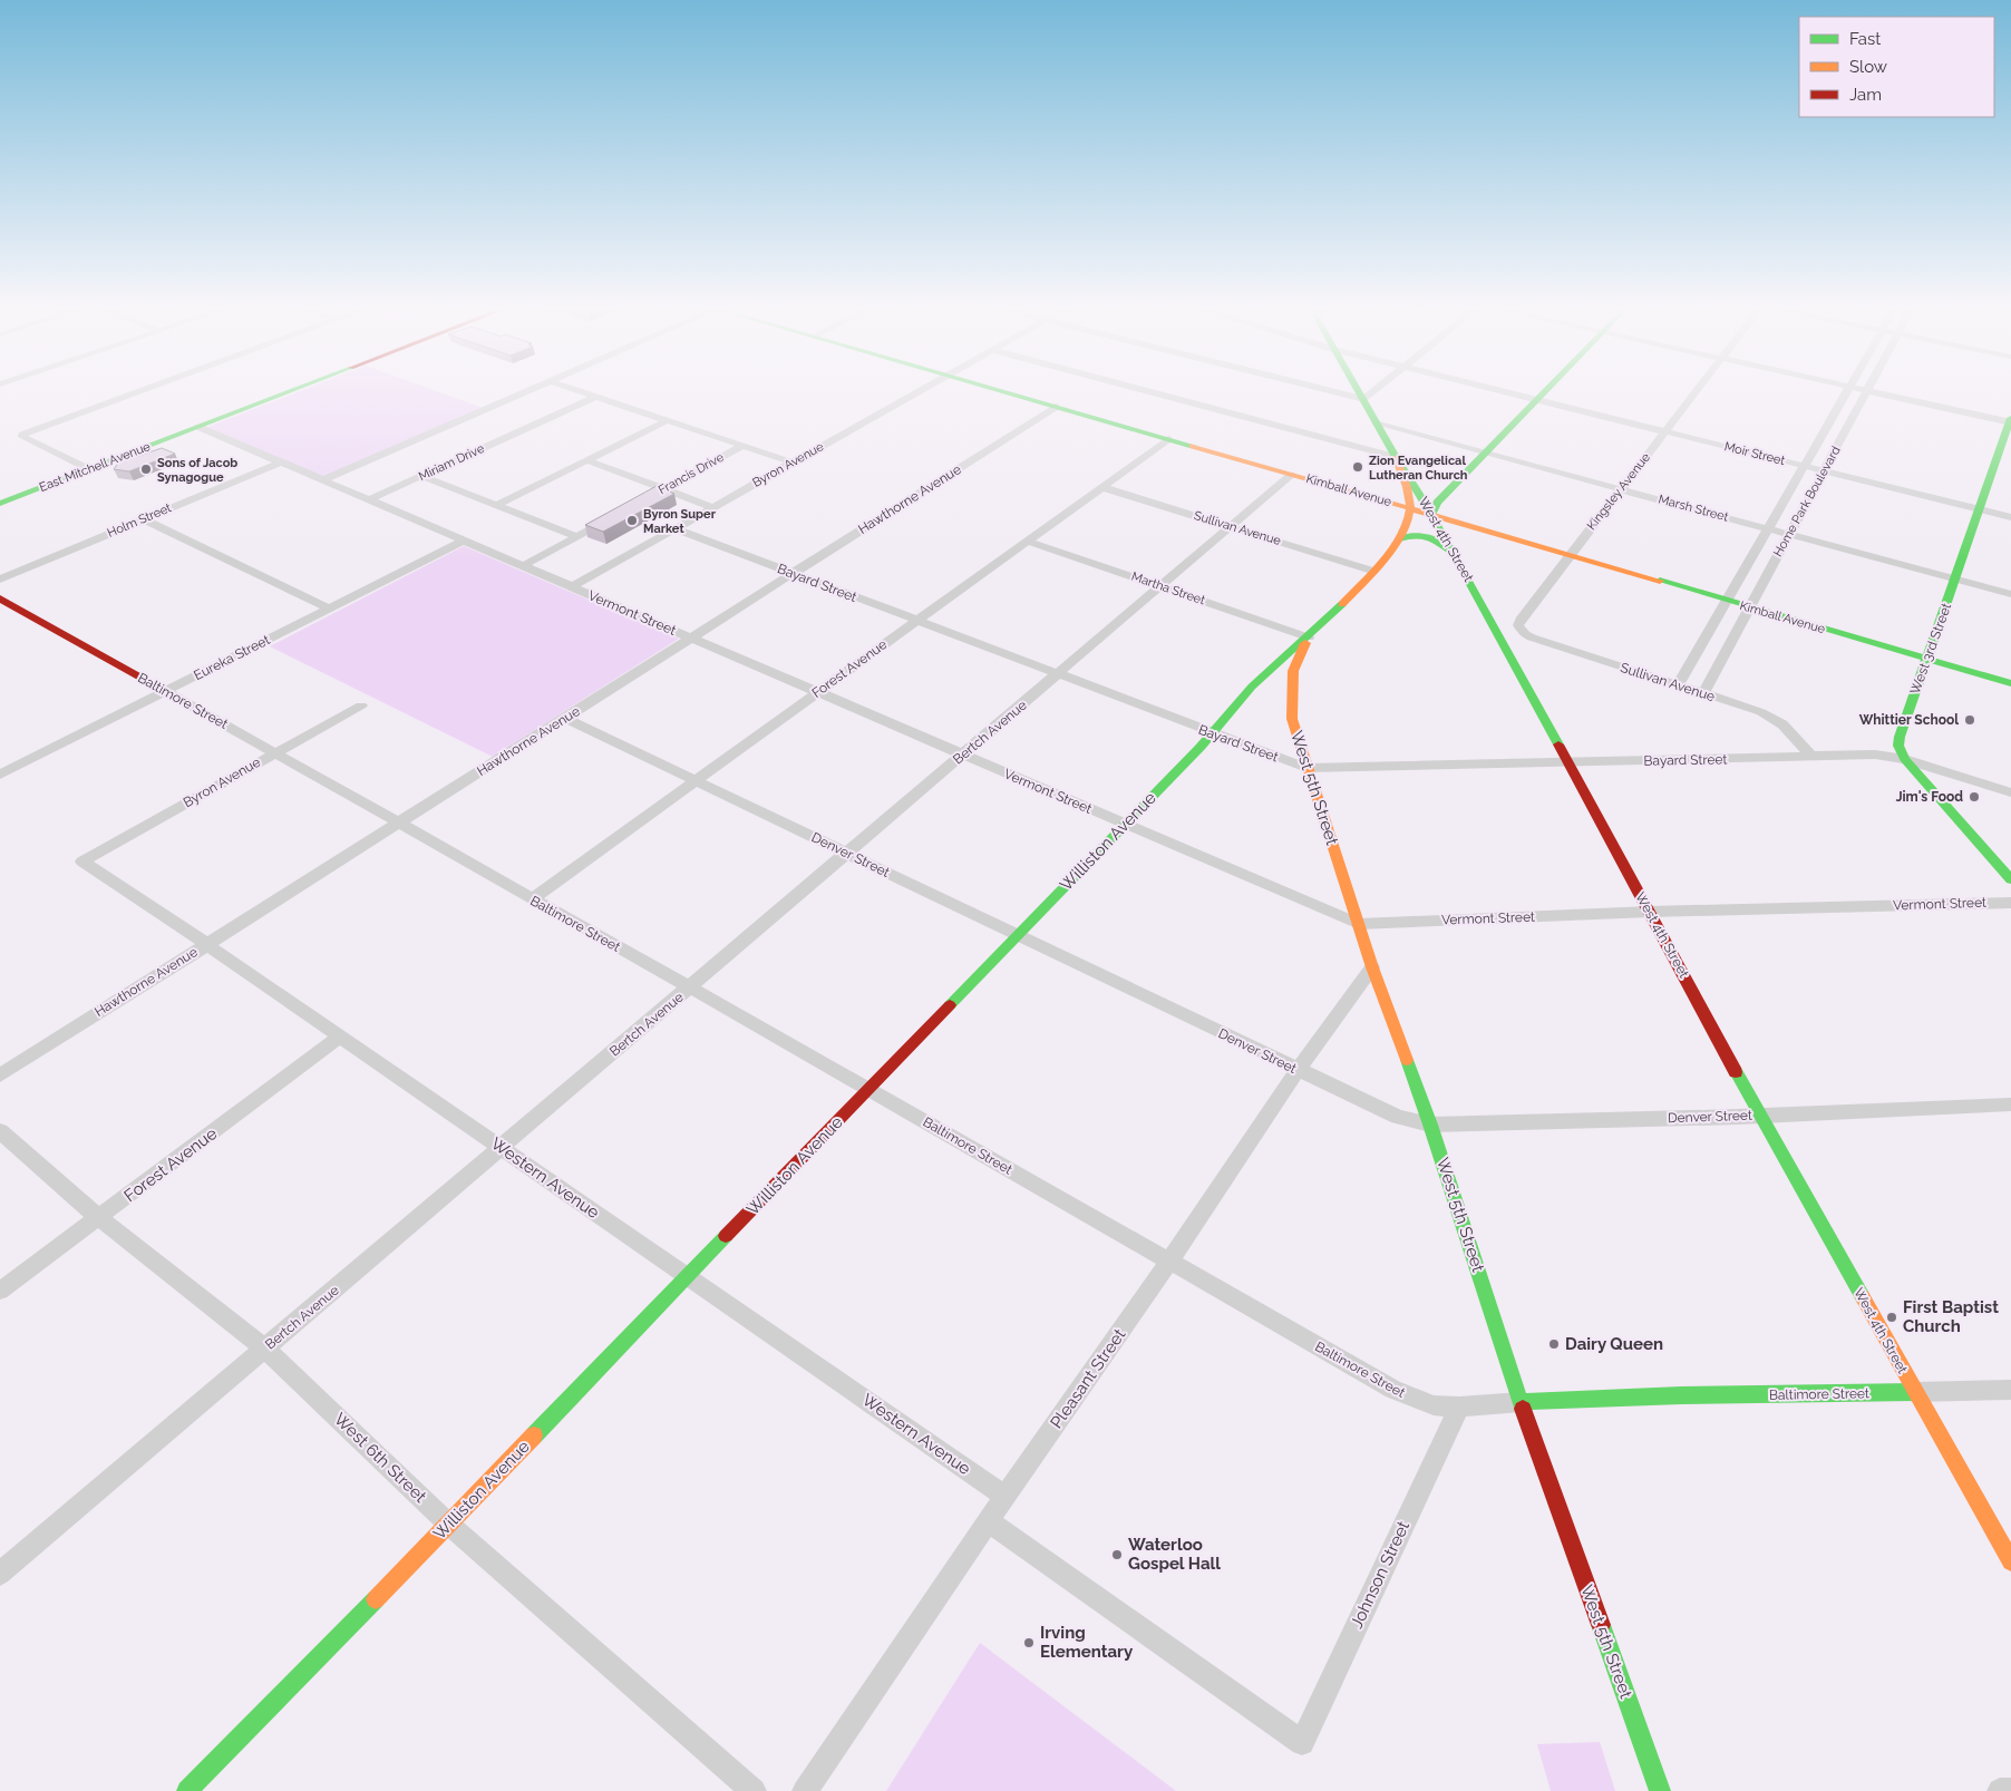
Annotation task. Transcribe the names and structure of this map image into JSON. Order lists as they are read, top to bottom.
{
  "streets": {
    "main road": [
      "East Mitchell Avenue",
      "Kimball Avenue",
      "West 4th Street",
      "West 3rd Street",
      "Baltimore Street",
      "West 5th Street",
      "Williston Avenue"
    ],
    "street": [
      "Moir Street",
      "Miriam Drive",
      "Byron Avenue",
      "Francis Drive",
      "Kingsley Avenue",
      "Hawthorne Avenue",
      "Home Park Boulevard",
      "Marsh Street",
      "Holm Street",
      "Sullivan Avenue",
      "Bayard Street",
      "Martha Street",
      "Vermont Street",
      "Eureka Street",
      "Forest Avenue",
      "Bertch Avenue",
      "Denver Street",
      "Western Avenue",
      "Pleasant Street",
      "West 6th Street",
      "Johnson Street"
    ]
  },
  "crossings": [
    ["Moir Street", "Kingsley Avenue"],
    ["Moir Street", "Home Park Boulevard"],
    ["Moir Street", "West 3rd Street"],
    ["Miriam Drive", "Vermont Street"],
    ["Byron Avenue", "Bayard Street"],
    ["Byron Avenue", "Vermont Street"],
    ["Byron Avenue", "Baltimore Street"],
    ["Byron Avenue", "Western Avenue"],
    ["East Mitchell Avenue", "Vermont Street"],
    ["Kimball Avenue", "Kingsley Avenue"],
    ["Kimball Avenue", "Hawthorne Avenue"],
    ["Kimball Avenue", "Home Park Boulevard"],
    ["Kimball Avenue", "West 4th Street"],
    ["Kimball Avenue", "West 3rd Street"],
    ["Kimball Avenue", "Forest Avenue"],
    ["Kimball Avenue", "Bertch Avenue"],
    ["Kingsley Avenue", "Marsh Street"],
    ["Kingsley Avenue", "Sullivan Avenue"],
    ["Hawthorne Avenue", "Bayard Street"],
    ["Hawthorne Avenue", "Vermont Street"],
    ["Hawthorne Avenue", "Baltimore Street"],
    ["Hawthorne Avenue", "Denver Street"],
    ["Hawthorne Avenue", "Western Avenue"],
    ["Home Park Boulevard", "Marsh Street"],
    ["Home Park Boulevard", "Sullivan Avenue"],
    ["Marsh Street", "West 4th Street"],
    ["Marsh Street", "West 3rd Street"],
    ["Holm Street", "Vermont Street"],
    ["Sullivan Avenue", "Bayard Street"],
    ["Sullivan Avenue", "Forest Avenue"],
    ["Sullivan Avenue", "Bertch Avenue"],
    ["Sullivan Avenue", "Williston Avenue"],
    ["West 4th Street", "Bayard Street"],
    ["West 4th Street", "Vermont Street"],
    ["West 4th Street", "Baltimore Street"],
    ["West 4th Street", "Denver Street"],
    ["Bayard Street", "West 3rd Street"],
    ["Bayard Street", "Forest Avenue"],
    ["Bayard Street", "Bertch Avenue"],
    ["Bayard Street", "West 5th Street"],
    ["Bayard Street", "Williston Avenue"],
    ["Martha Street", "Forest Avenue"],
    ["Martha Street", "Bertch Avenue"],
    ["Martha Street", "West 5th Street"],
    ["Martha Street", "Williston Avenue"],
    ["Vermont Street", "Eureka Street"],
    ["Vermont Street", "Forest Avenue"],
    ["Vermont Street", "Bertch Avenue"],
    ["Vermont Street", "West 5th Street"],
    ["Vermont Street", "Williston Avenue"],
    ["Eureka Street", "Baltimore Street"],
    ["Forest Avenue", "Baltimore Street"],
    ["Forest Avenue", "Denver Street"],
    ["Forest Avenue", "Western Avenue"],
    ["Forest Avenue", "West 6th Street"],
    ["Baltimore Street", "Bertch Avenue"],
    ["Baltimore Street", "West 5th Street"],
    ["Baltimore Street", "Williston Avenue"],
    ["Baltimore Street", "Pleasant Street"],
    ["Baltimore Street", "Johnson Street"],
    ["Bertch Avenue", "Denver Street"],
    ["Bertch Avenue", "Western Avenue"],
    ["Bertch Avenue", "West 6th Street"],
    ["West 5th Street", "Williston Avenue"],
    ["West 5th Street", "Denver Street"],
    ["West 5th Street", "Pleasant Street"],
    ["Williston Avenue", "Denver Street"],
    ["Williston Avenue", "Western Avenue"],
    ["Williston Avenue", "West 6th Street"],
    ["Denver Street", "Pleasant Street"],
    ["Western Avenue", "Pleasant Street"],
    ["Pleasant Street", "Johnson Street"]
  ],
  "places": [
    "Zion Evangelical Lutheran Church",
    "Sons of Jacob Synagogue",
    "Byron Super Market",
    "Whittier School",
    "Jim's Food",
    "First Baptist Church",
    "Dairy Queen",
    "Waterloo Gospel Hall",
    "Irving Elementary"
  ],
  "legend": ["Fast", "Slow", "Jam"]
}
